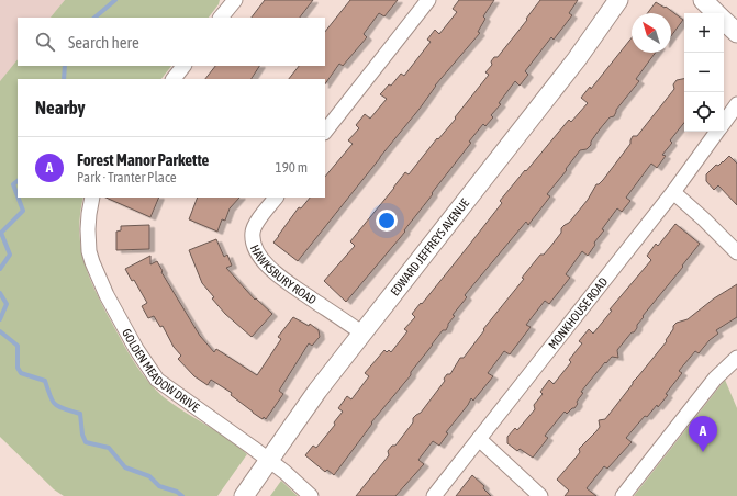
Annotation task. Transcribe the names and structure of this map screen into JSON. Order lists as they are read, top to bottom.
{
  "streets": {
    "street": [
      "EDWARD JEFFREYS AVENUE",
      "HAWKSBURY ROAD",
      "MONKHOUSE ROAD",
      "GOLDEN MEADOW DRIVE"
    ]
  },
  "crossings": [
    ["EDWARD JEFFREYS AVENUE", "HAWKSBURY ROAD"],
    ["EDWARD JEFFREYS AVENUE", "GOLDEN MEADOW DRIVE"]
  ],
  "north": "top left",
  "page": {
    "map_buttons": ["+", "−"],
    "search": "Search here",
    "heading": "Nearby",
    "list": [
      {
        "mark": "A",
        "name": "Forest Manor Parkette",
        "note": "Park · Tranter Place",
        "value": "190 m"
      }
    ],
    "pins": "A"
  }
}
